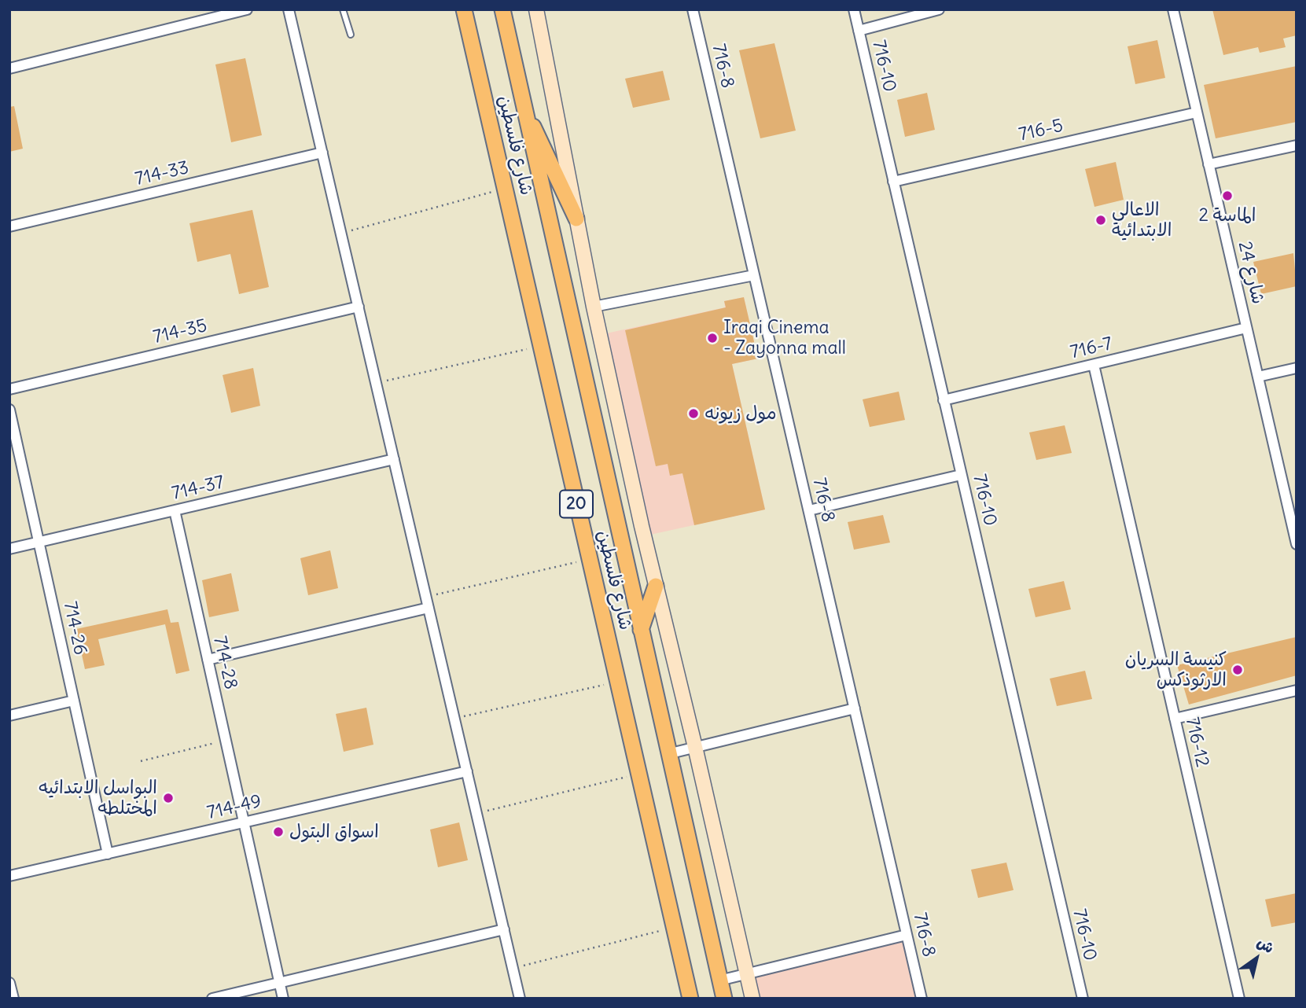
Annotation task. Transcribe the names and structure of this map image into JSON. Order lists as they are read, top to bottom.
{
  "streets": {
    "main road": ["شارع فلسطين", "20"],
    "street": [
      "716-8",
      "716-10",
      "716-5",
      "714-33",
      "شارع 24",
      "714-35",
      "716-7",
      "714-37",
      "714-26",
      "714-28",
      "716-12",
      "714-49"
    ]
  },
  "crossings": [
    ["716-10", "716-5"],
    ["716-10", "716-7"],
    ["716-5", "شارع 24"],
    ["شارع 24", "716-7"],
    ["716-7", "716-12"],
    ["714-37", "714-26"],
    ["714-37", "714-28"],
    ["714-26", "714-49"],
    ["714-28", "714-49"]
  ],
  "places": [
    "الماسة 2",
    "الاعالي الابتدائية",
    "Iraqi Cinema - Zayonna mall",
    "مول زيونه",
    "كنيسة السريان الارثوذكس",
    "البواسل الابتدائيه المختلطه",
    "اسواق البتول"
  ],
  "north": "top right"
}
